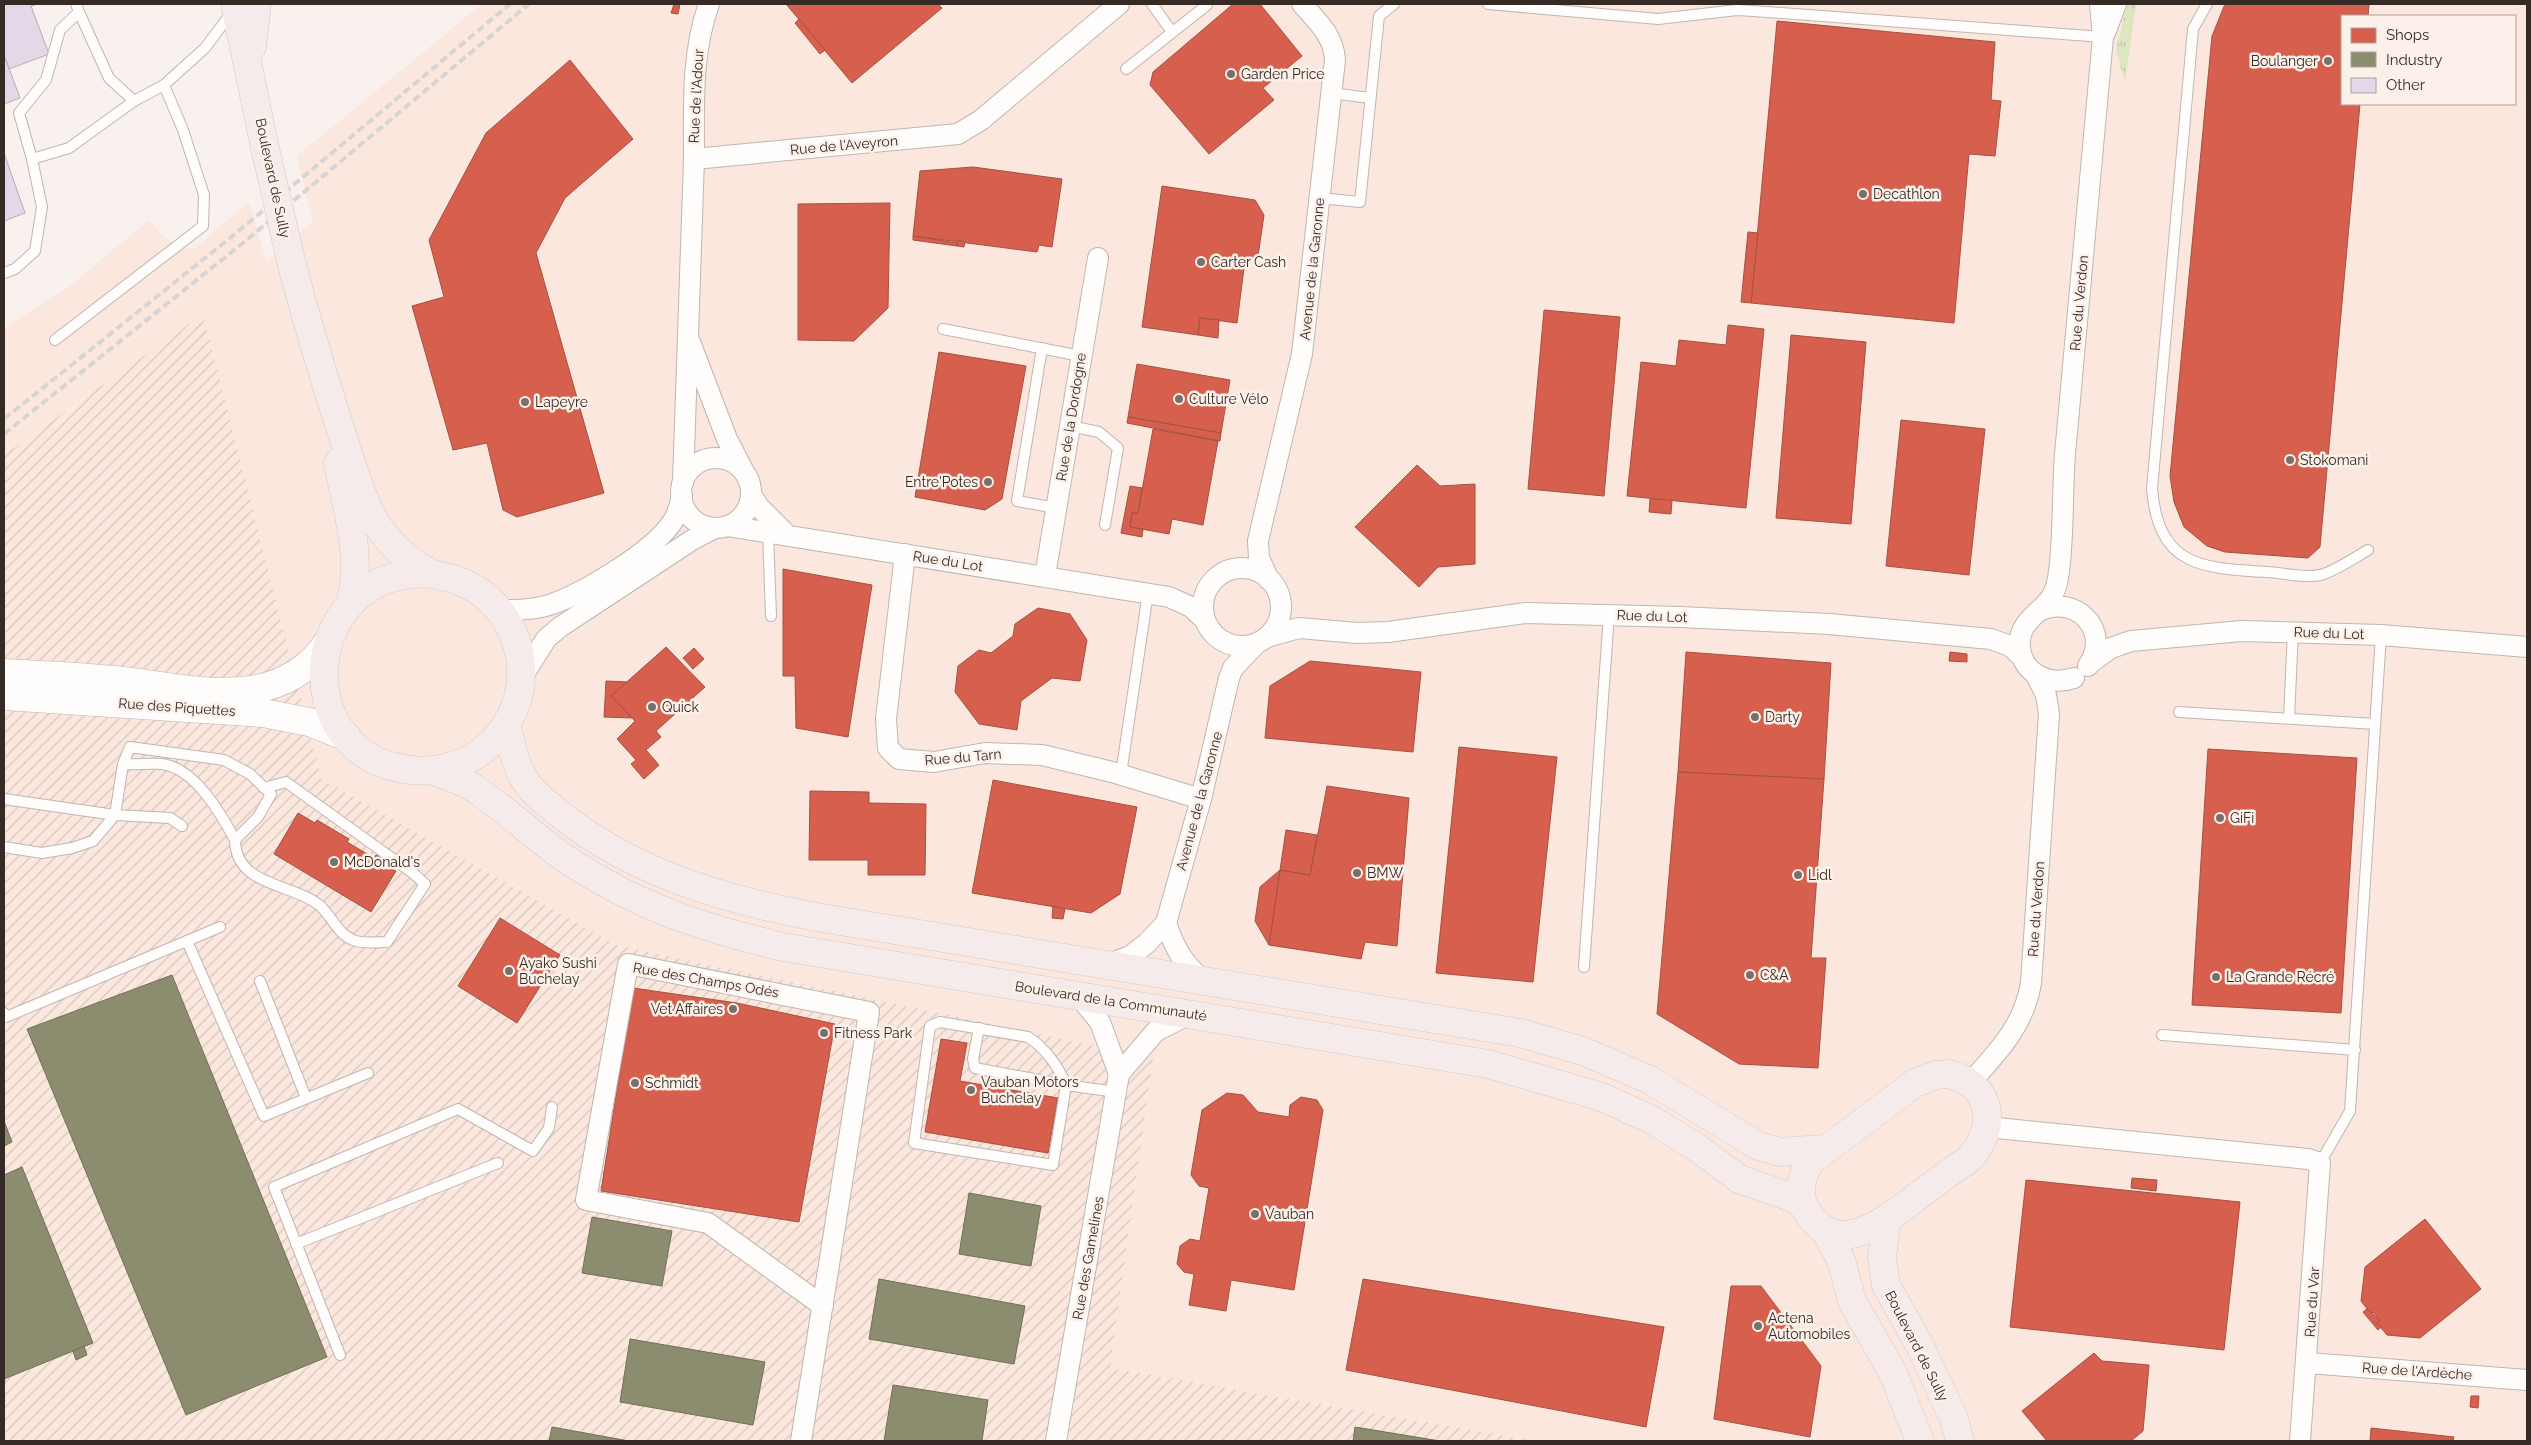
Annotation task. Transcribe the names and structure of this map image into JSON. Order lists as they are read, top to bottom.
{
  "streets": {
    "main road": ["Boulevard de Sully", "Boulevard de la Communauté"],
    "street": [
      "Rue de l'Adour",
      "Rue de l'Aveyron",
      "Avenue de la Garonne",
      "Rue du Verdon",
      "Rue de la Dordogne",
      "Rue du Lot",
      "Rue des Piquettes",
      "Rue du Tarn",
      "Rue des Champs Odés",
      "Rue des Gamelines",
      "Rue du Var",
      "Rue de l'Ardèche"
    ]
  },
  "crossings": [
    ["Rue de l'Adour", "Rue de l'Aveyron"],
    ["Avenue de la Garonne", "Rue du Tarn"],
    ["Rue de la Dordogne", "Rue du Lot"],
    ["Rue du Lot", "Rue du Tarn"],
    ["Boulevard de la Communauté", "Rue des Gamelines"],
    ["Rue du Var", "Rue de l'Ardèche"]
  ],
  "places": [
    "Boulanger",
    "Garden Price",
    "Decathlon",
    "Carter Cash",
    "Culture Vélo",
    "Lapeyre",
    "Stokomani",
    "Entre'Potes",
    "Quick",
    "Darty",
    "GiFi",
    "McDonald's",
    "BMW",
    "Lidl",
    "Ayako Sushi Buchelay",
    "C&A",
    "La Grande Récré",
    "Vet Affaires",
    "Fitness Park",
    "Schmidt",
    "Vauban Motors Buchelay",
    "Vauban",
    "Actena Automobiles"
  ],
  "legend": ["Shops", "Industry", "Other"]
}
